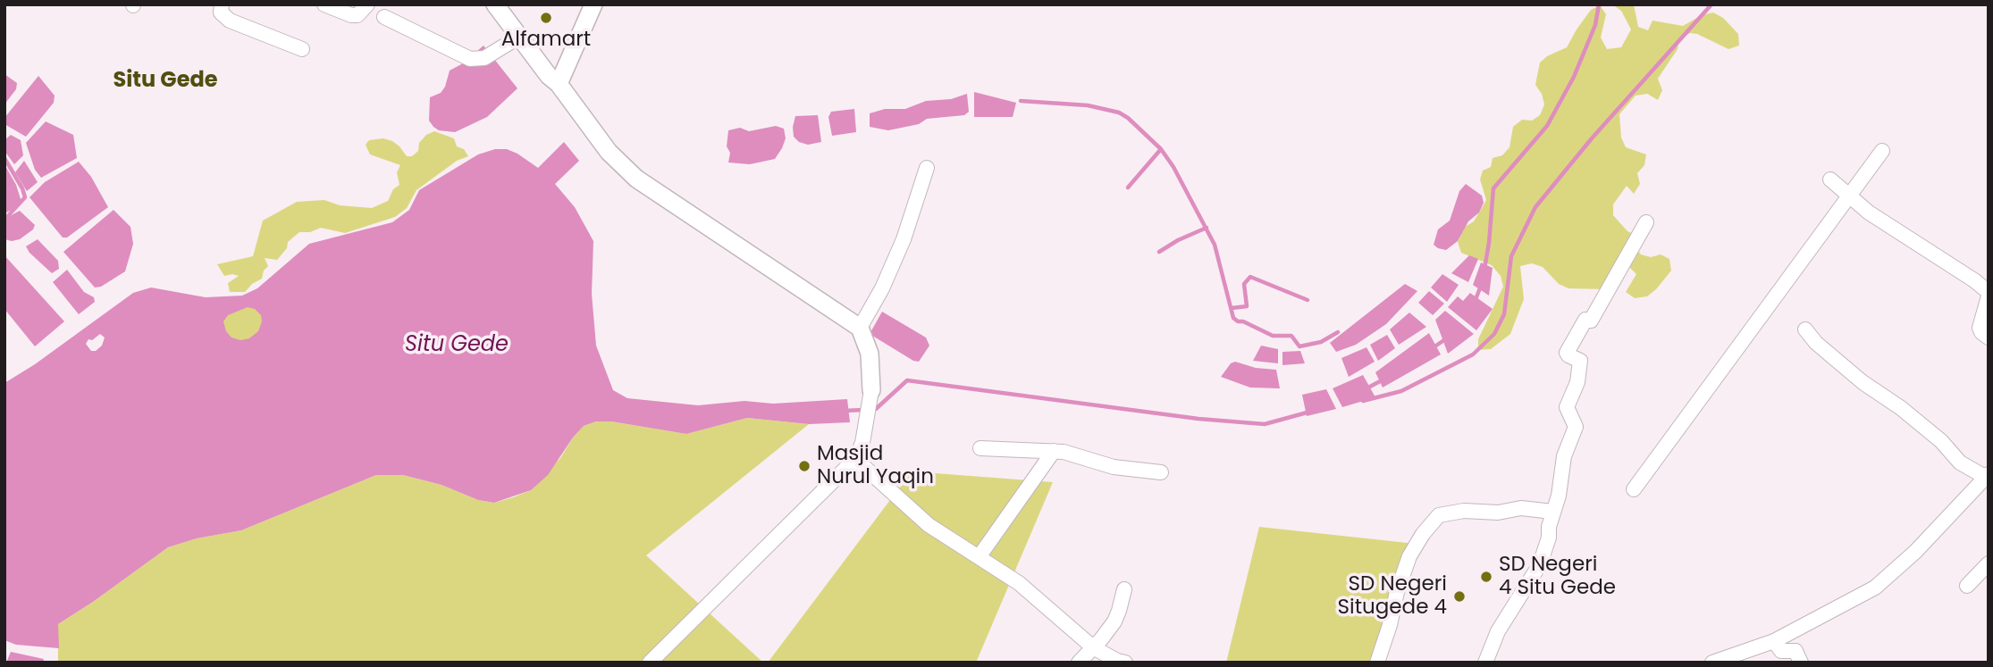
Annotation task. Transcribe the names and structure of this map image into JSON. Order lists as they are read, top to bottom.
{
  "districts": ["Situ Gede"],
  "water": ["Situ Gede"],
  "places": [
    "Alfamart",
    "Masjid Nurul Yaqin",
    "SD Negeri 4 Situ Gede",
    "SD Negeri Situgede 4"
  ]
}
